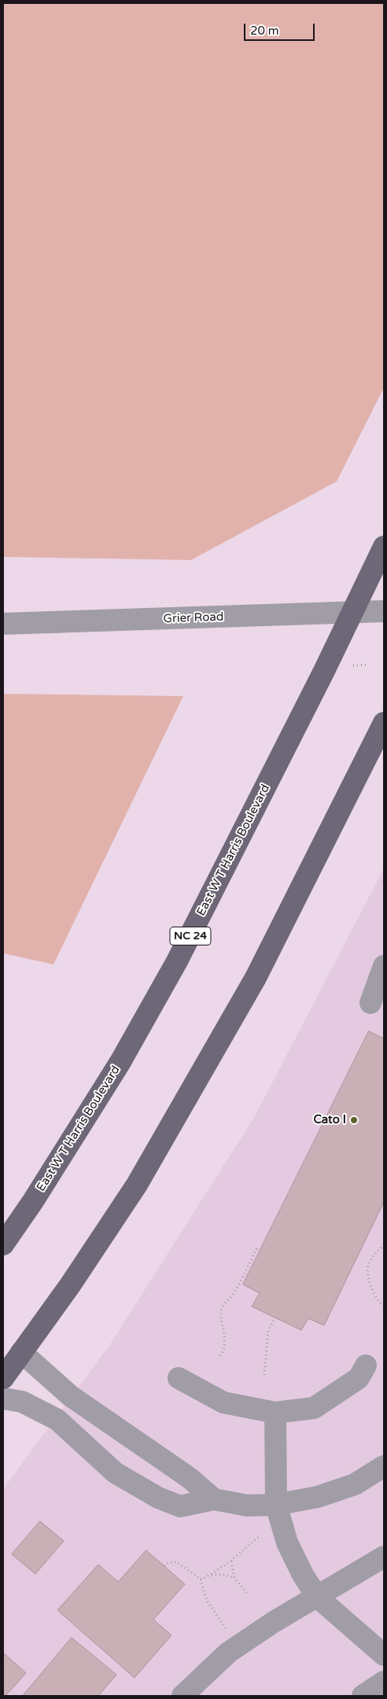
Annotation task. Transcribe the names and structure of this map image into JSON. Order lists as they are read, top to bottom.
{
  "streets": {
    "main road": ["East W T Harris Boulevard", "NC 24"],
    "street": ["Grier Road"]
  },
  "crossings": [
    ["Grier Road", "East W T Harris Boulevard"]
  ],
  "places": ["Cato I"],
  "scale_bar": "20 m"
}
